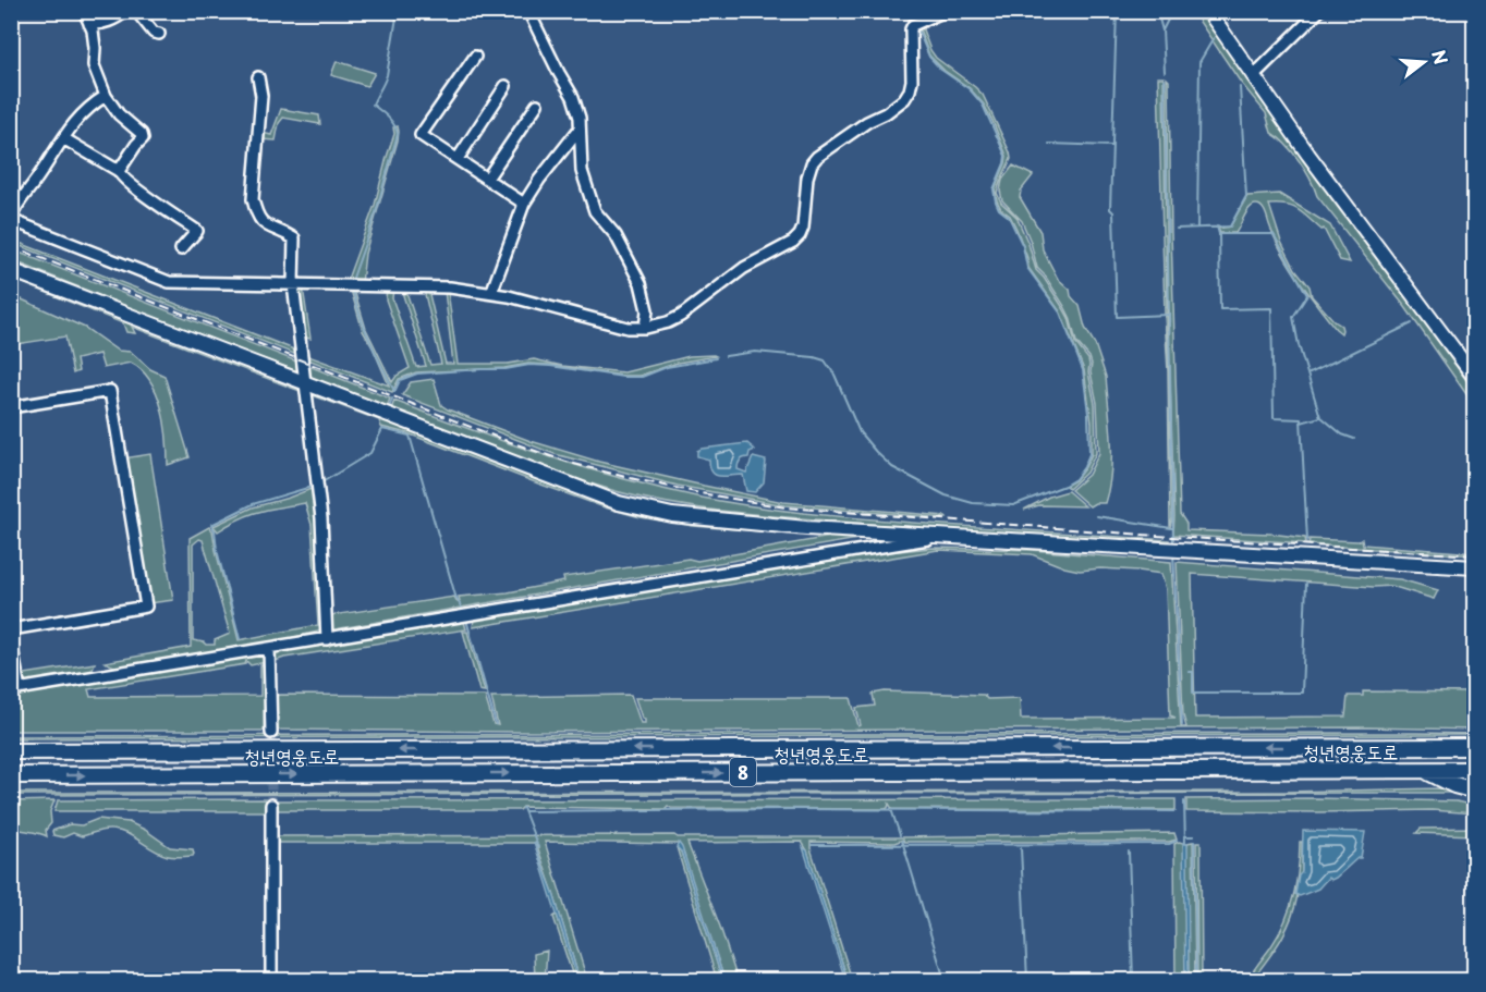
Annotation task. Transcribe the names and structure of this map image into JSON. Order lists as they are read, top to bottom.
{
  "streets": {
    "highway": ["청년영웅도로", "8"]
  },
  "north": "right"
}
